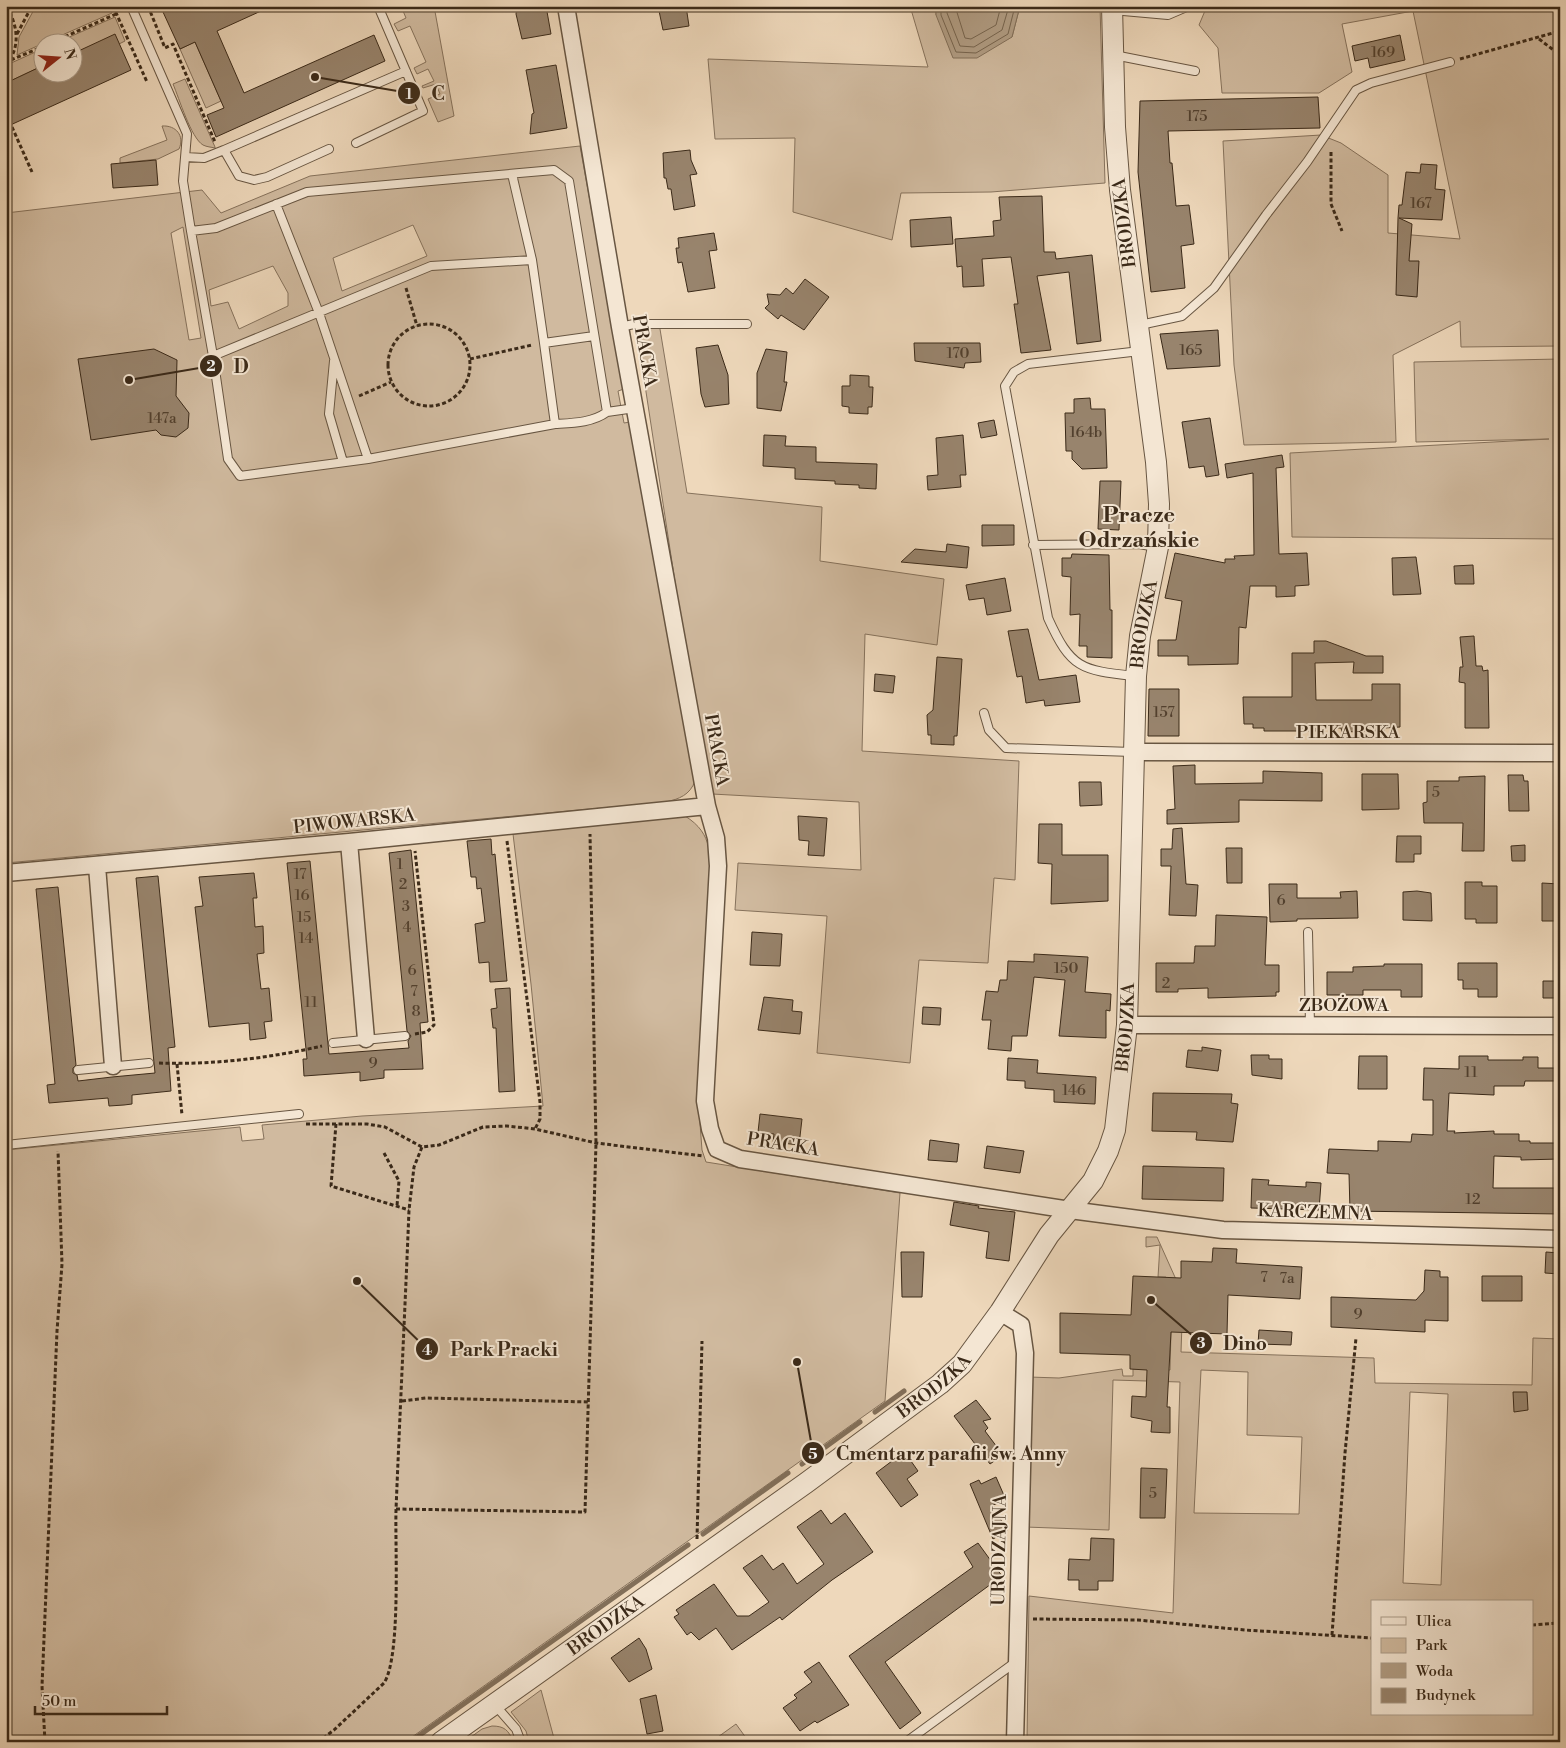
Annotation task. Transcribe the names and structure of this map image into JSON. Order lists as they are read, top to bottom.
{
  "streets": {
    "street": [
      "BRODZKA",
      "PRACKA",
      "PIEKARSKA",
      "PIWOWARSKA",
      "ZBOŻOWA",
      "KARCZEMNA",
      "URODZAJNA"
    ]
  },
  "crossings": [
    ["BRODZKA", "PRACKA"],
    ["BRODZKA", "PIEKARSKA"],
    ["BRODZKA", "ZBOŻOWA"],
    ["BRODZKA", "KARCZEMNA"],
    ["BRODZKA", "URODZAJNA"],
    ["PRACKA", "PIWOWARSKA"],
    ["PRACKA", "KARCZEMNA"]
  ],
  "districts": ["Pracze Odrzańskie"],
  "places": [
    "C",
    "D",
    "Park Pracki",
    "Dino",
    "Cmentarz parafii św. Anny"
  ],
  "house_numbers": [
    "169",
    "175",
    "167",
    "165",
    "170",
    "147a",
    "164b",
    "157",
    "5",
    "1",
    "17",
    "2",
    "16",
    "6",
    "3",
    "15",
    "4",
    "14",
    "150",
    "6",
    "2",
    "7",
    "11",
    "8",
    "9",
    "11",
    "146",
    "12",
    "7",
    "7a",
    "9",
    "5"
  ],
  "legend": [
    "Ulica",
    "Park",
    "Woda",
    "Budynek"
  ],
  "scale_bar": "50 m",
  "north": "right"
}
